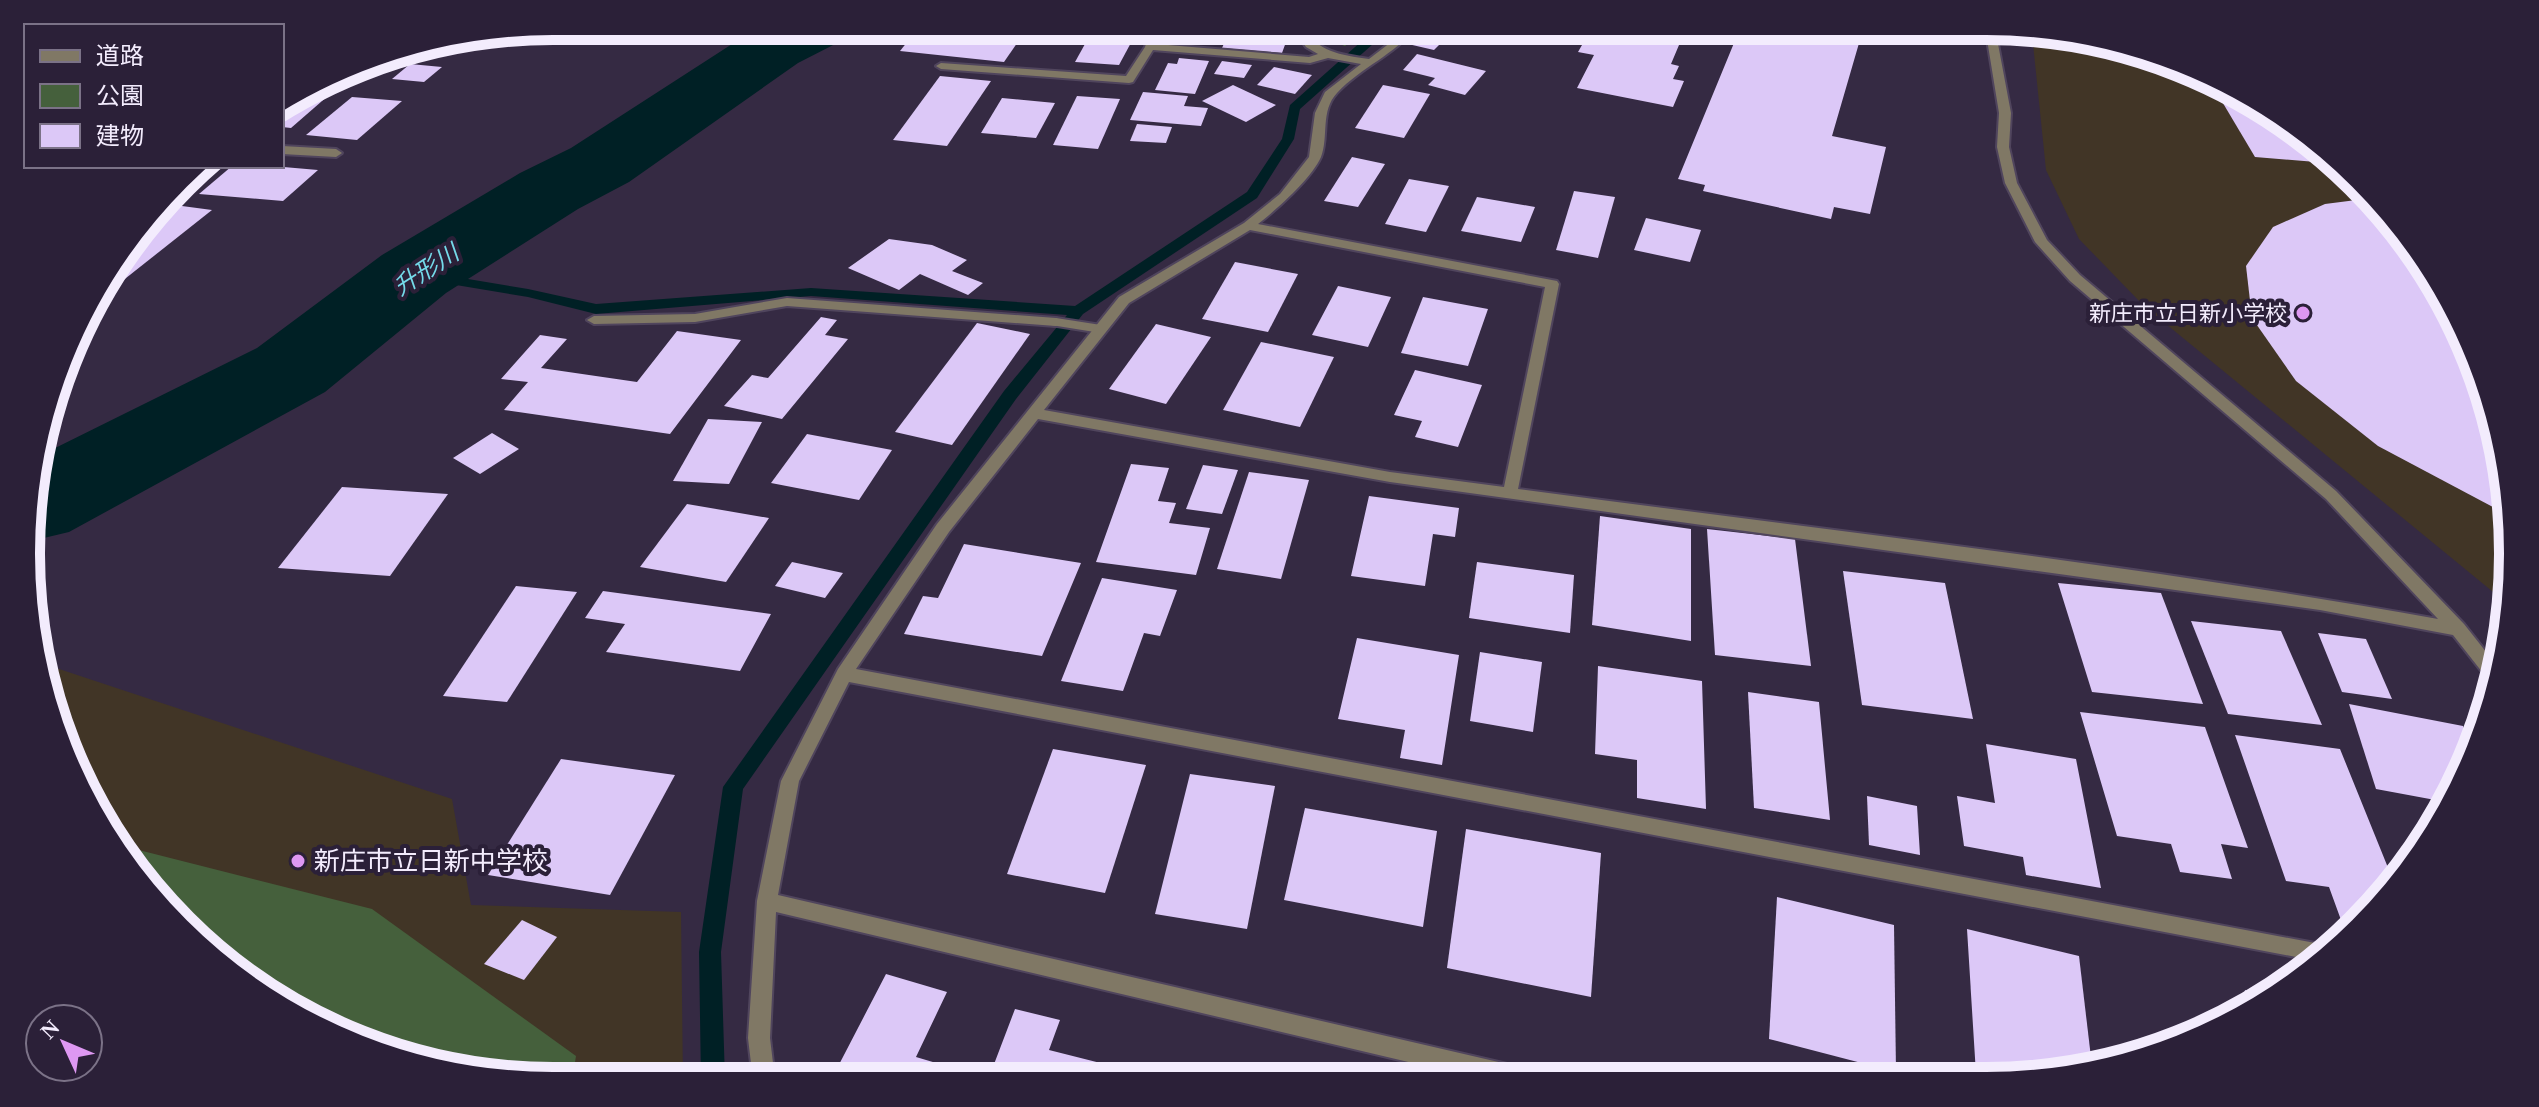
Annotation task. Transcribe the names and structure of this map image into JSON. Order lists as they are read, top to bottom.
{
  "water": ["升形川"],
  "places": ["新庄市立日新小学校", "新庄市立日新中学校"],
  "legend": ["道路", "公園", "建物"],
  "north": "top left"
}
